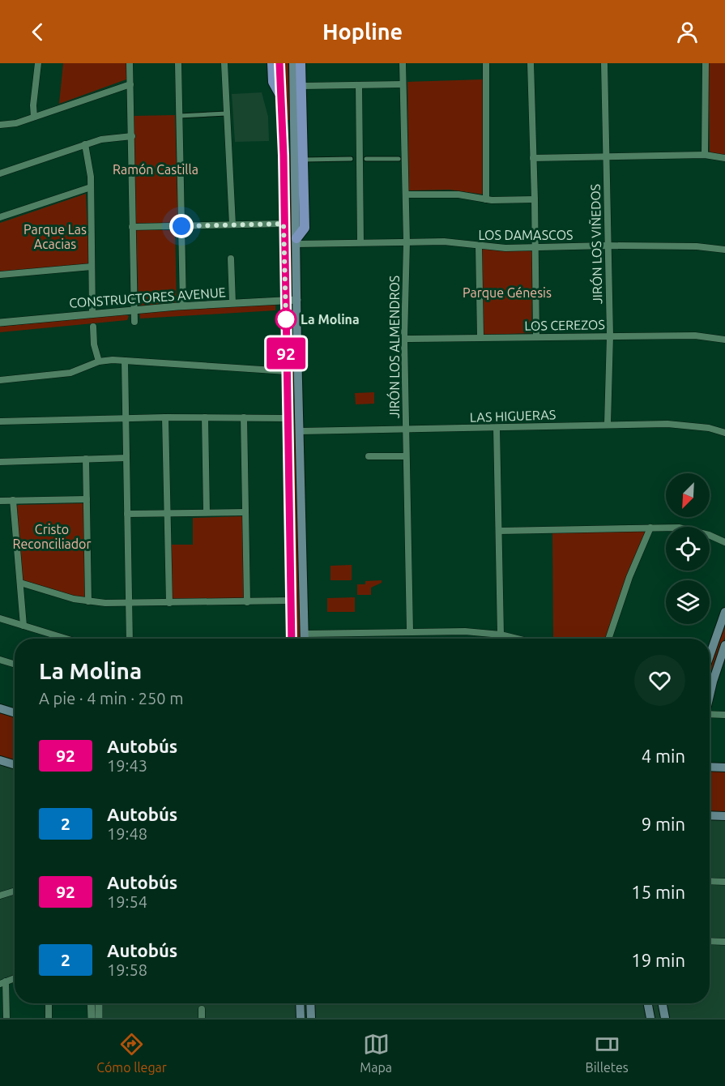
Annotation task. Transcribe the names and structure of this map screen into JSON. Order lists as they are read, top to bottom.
{
  "streets": {
    "street": [
      "LOS DAMASCOS",
      "JIRÓN LOS VIÑEDOS",
      "CONSTRUCTORES AVENUE",
      "LOS CEREZOS",
      "JIRÓN LOS ALMENDROS",
      "LAS HIGUERAS"
    ]
  },
  "crossings": [
    ["LOS DAMASCOS", "JIRÓN LOS VIÑEDOS"],
    ["LOS DAMASCOS", "JIRÓN LOS ALMENDROS"],
    ["JIRÓN LOS VIÑEDOS", "LOS CEREZOS"],
    ["JIRÓN LOS VIÑEDOS", "LAS HIGUERAS"],
    ["LOS CEREZOS", "JIRÓN LOS ALMENDROS"],
    ["JIRÓN LOS ALMENDROS", "LAS HIGUERAS"]
  ],
  "parks": [
    "Ramón Castilla",
    "Parque Las Acacias",
    "Parque Génesis",
    "Cristo Reconciliador"
  ],
  "places": ["La Molina"],
  "lines": ["bus line 92"],
  "north": "bottom left",
  "page": {
    "header": "Hopline",
    "on_map": "92",
    "heading": ["La Molina", "A pie · 4 min · 250 m"],
    "list": [
      {
        "mark": "92",
        "name": "Autobús",
        "note": "19:43",
        "value": "4 min"
      },
      {
        "mark": "2",
        "name": "Autobús",
        "note": "19:48",
        "value": "9 min"
      },
      {
        "mark": "92",
        "name": "Autobús",
        "note": "19:54",
        "value": "15 min"
      },
      {
        "mark": "2",
        "name": "Autobús",
        "note": "19:58",
        "value": "19 min"
      }
    ],
    "tabs": ["Cómo llegar", "Mapa", "Billetes"]
  }
}
